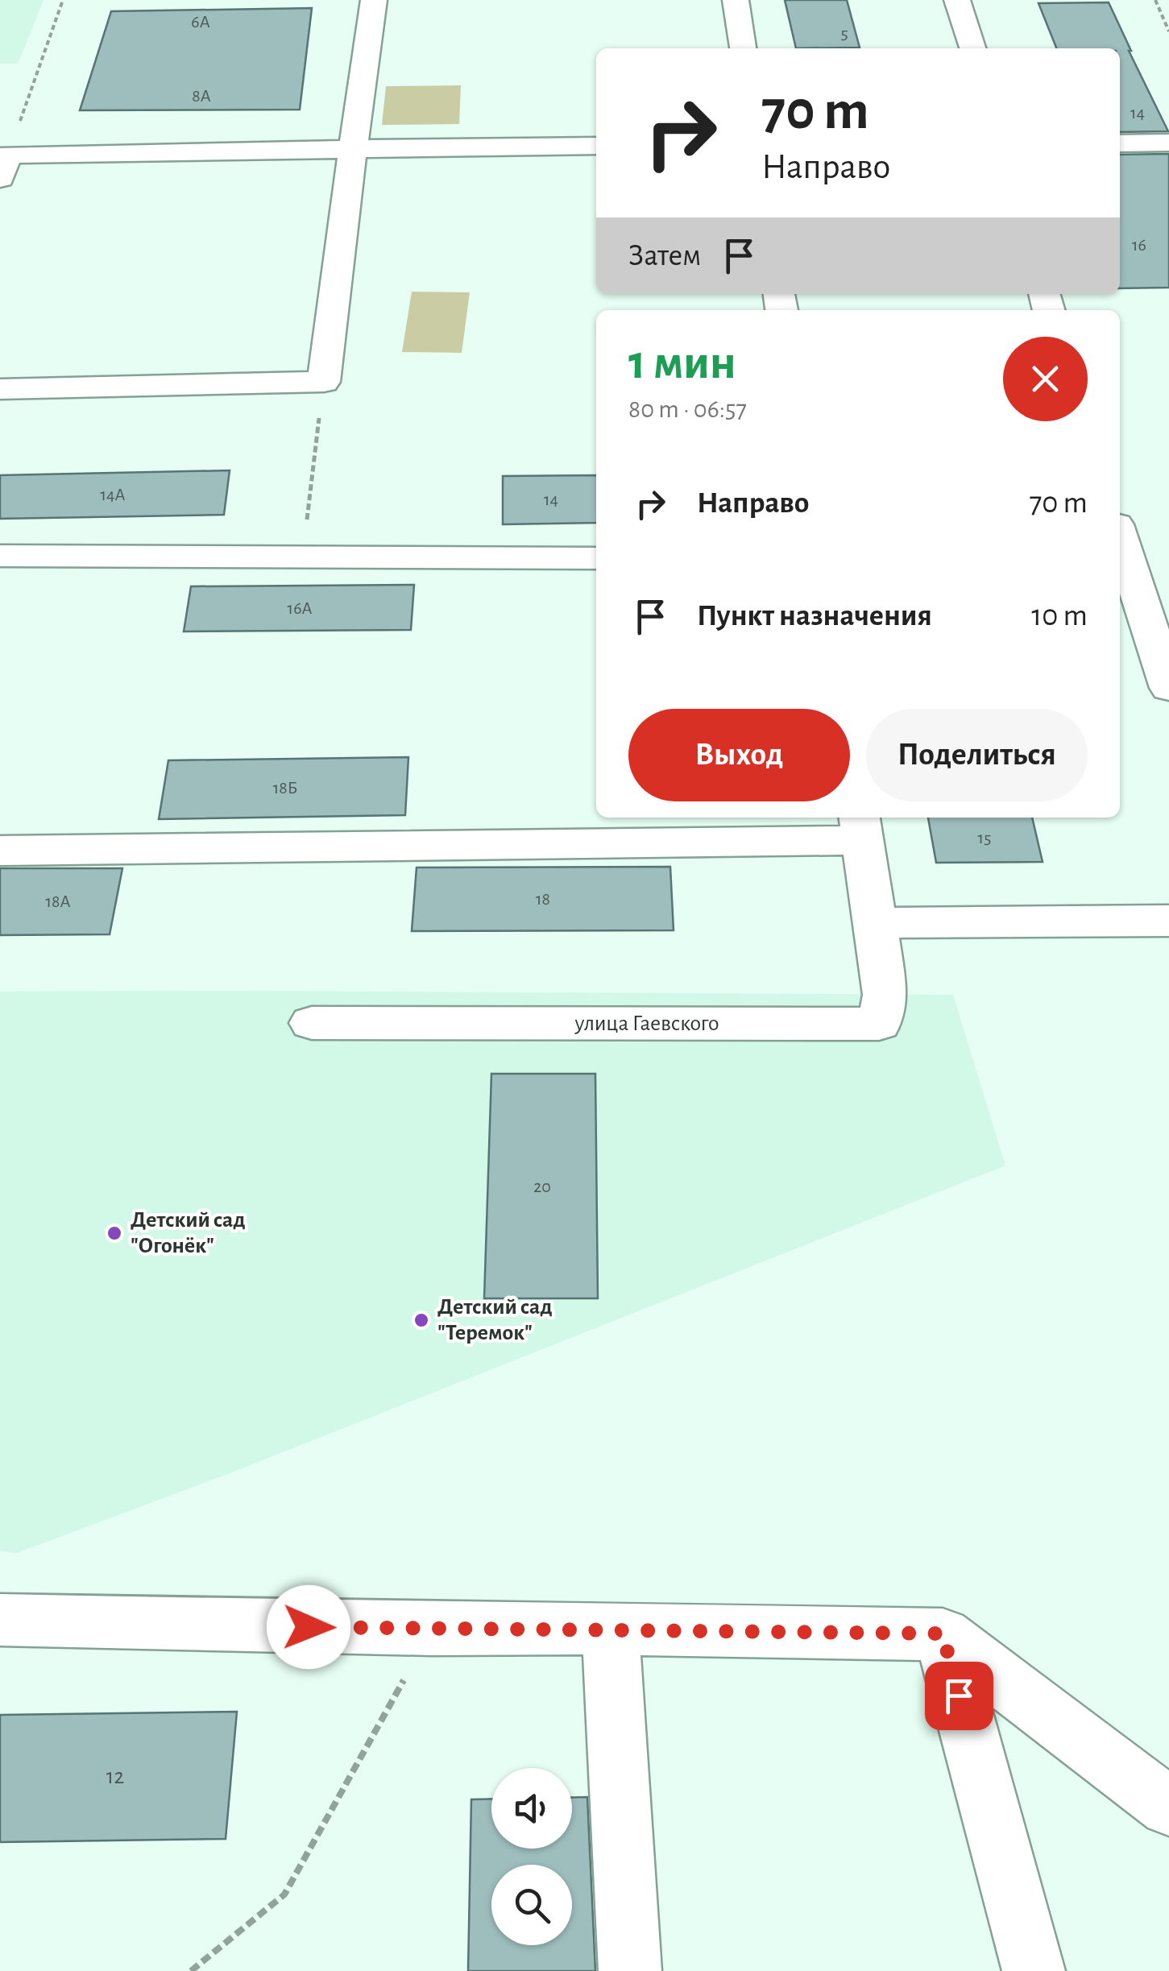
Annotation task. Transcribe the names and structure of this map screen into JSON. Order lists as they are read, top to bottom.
{
  "streets": {
    "street": ["улица Гаевского"]
  },
  "places": ["Детский сад \"Огонёк\"", "Детский сад \"Теремок\""],
  "house_numbers": [
    "6А",
    "5",
    "8А",
    "14",
    "16",
    "14А",
    "14",
    "16А",
    "18Б",
    "15",
    "18",
    "18А",
    "20",
    "12"
  ],
  "page": {
    "turn": ["70 m", "Направо"],
    "then": "Затем",
    "heading": ["1 мин", "80 m · 06:57"],
    "list": [
      {
        "name": "Направо",
        "value": "70 m"
      },
      {
        "name": "Пункт назначения",
        "value": "10 m"
      }
    ],
    "buttons": ["Выход", "Поделиться"]
  }
}
